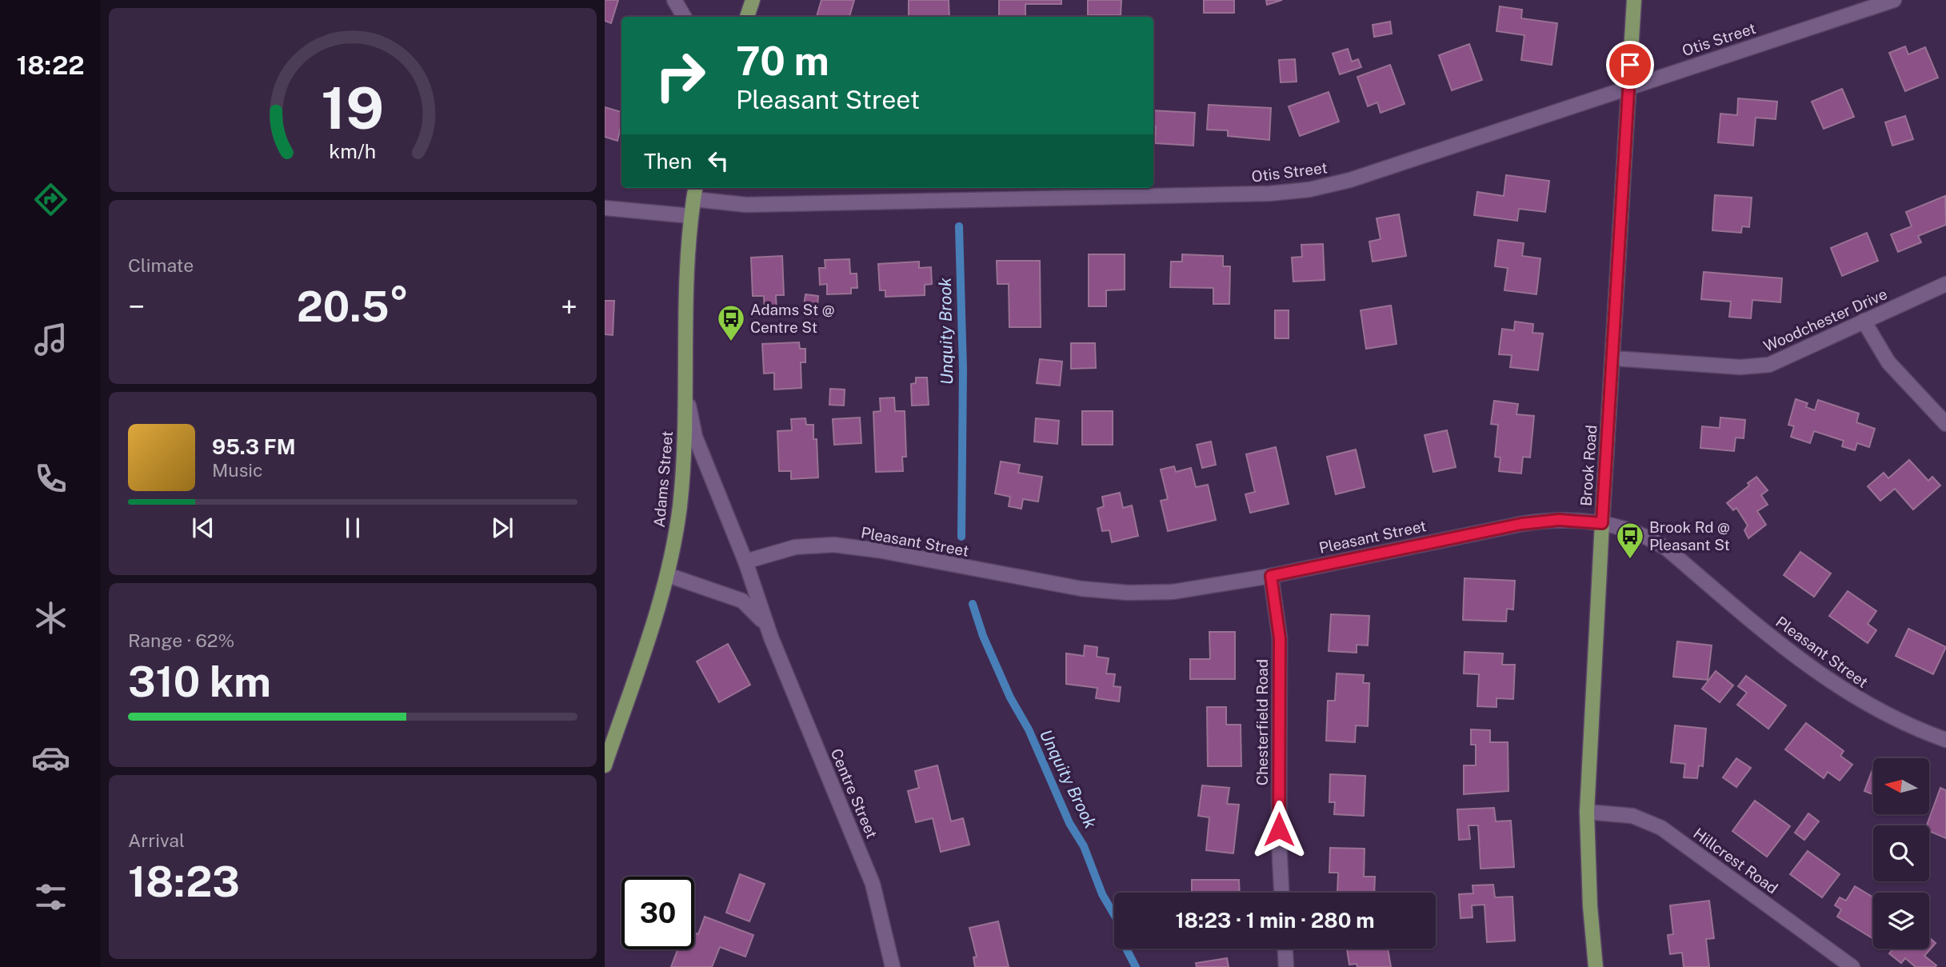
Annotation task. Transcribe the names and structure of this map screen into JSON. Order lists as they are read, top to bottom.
{
  "streets": {
    "main road": ["Brook Road", "Adams Street"],
    "street": [
      "Otis Street",
      "Woodchester Drive",
      "Pleasant Street",
      "Chesterfield Road",
      "Centre Street",
      "Hillcrest Road"
    ]
  },
  "crossings": [
    ["Otis Street", "Brook Road"],
    ["Otis Street", "Adams Street"],
    ["Woodchester Drive", "Brook Road"],
    ["Brook Road", "Pleasant Street"],
    ["Brook Road", "Hillcrest Road"],
    ["Adams Street", "Centre Street"],
    ["Pleasant Street", "Chesterfield Road"],
    ["Pleasant Street", "Centre Street"]
  ],
  "water": ["Unquity Brook"],
  "places": {
    "bus stop": ["Adams St @ Centre St", "Brook Rd @ Pleasant St"]
  },
  "north": "left",
  "page": {
    "tabs": "18:22",
    "turn": ["70 m", "Pleasant Street"],
    "then": "Then",
    "tile": [
      "Climate",
      ["Range · 62%", "310 km"],
      ["Arrival", "18:23"]
    ],
    "heat": ["−", "20.5°", "+"],
    "song": ["95.3 FM", "Music"],
    "limit": "30",
    "trip": "18:23 · 1 min · 280 m",
    "gauge": ["19", "km/h"]
  }
}
